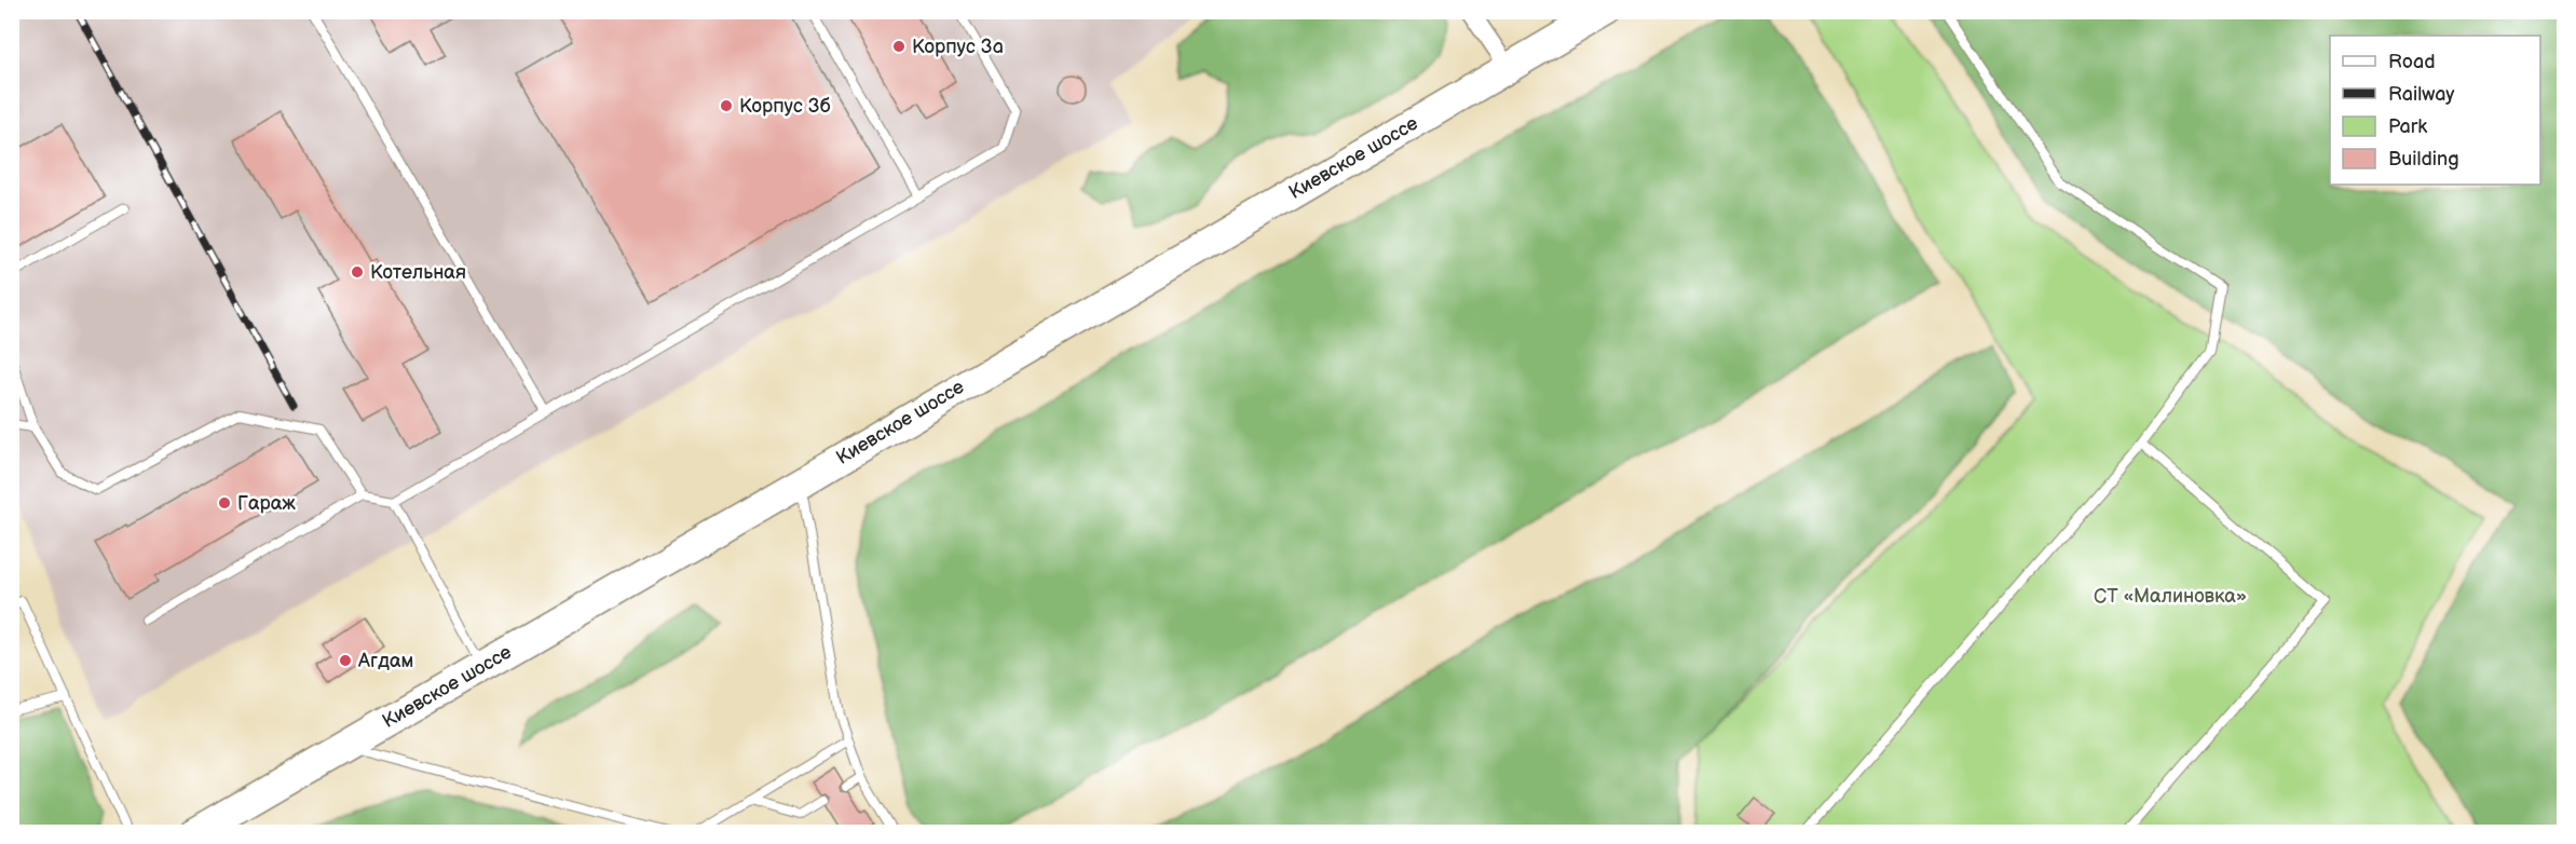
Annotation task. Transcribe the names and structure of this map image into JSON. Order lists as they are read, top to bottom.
{
  "streets": {
    "highway": ["Киевское шоссе"]
  },
  "parks": ["СТ «Малиновка»"],
  "places": [
    "Корпус 3a",
    "Корпус 3б",
    "Котельная",
    "Гараж",
    "Агдам"
  ],
  "legend": [
    "Road",
    "Railway",
    "Park",
    "Building"
  ]
}
